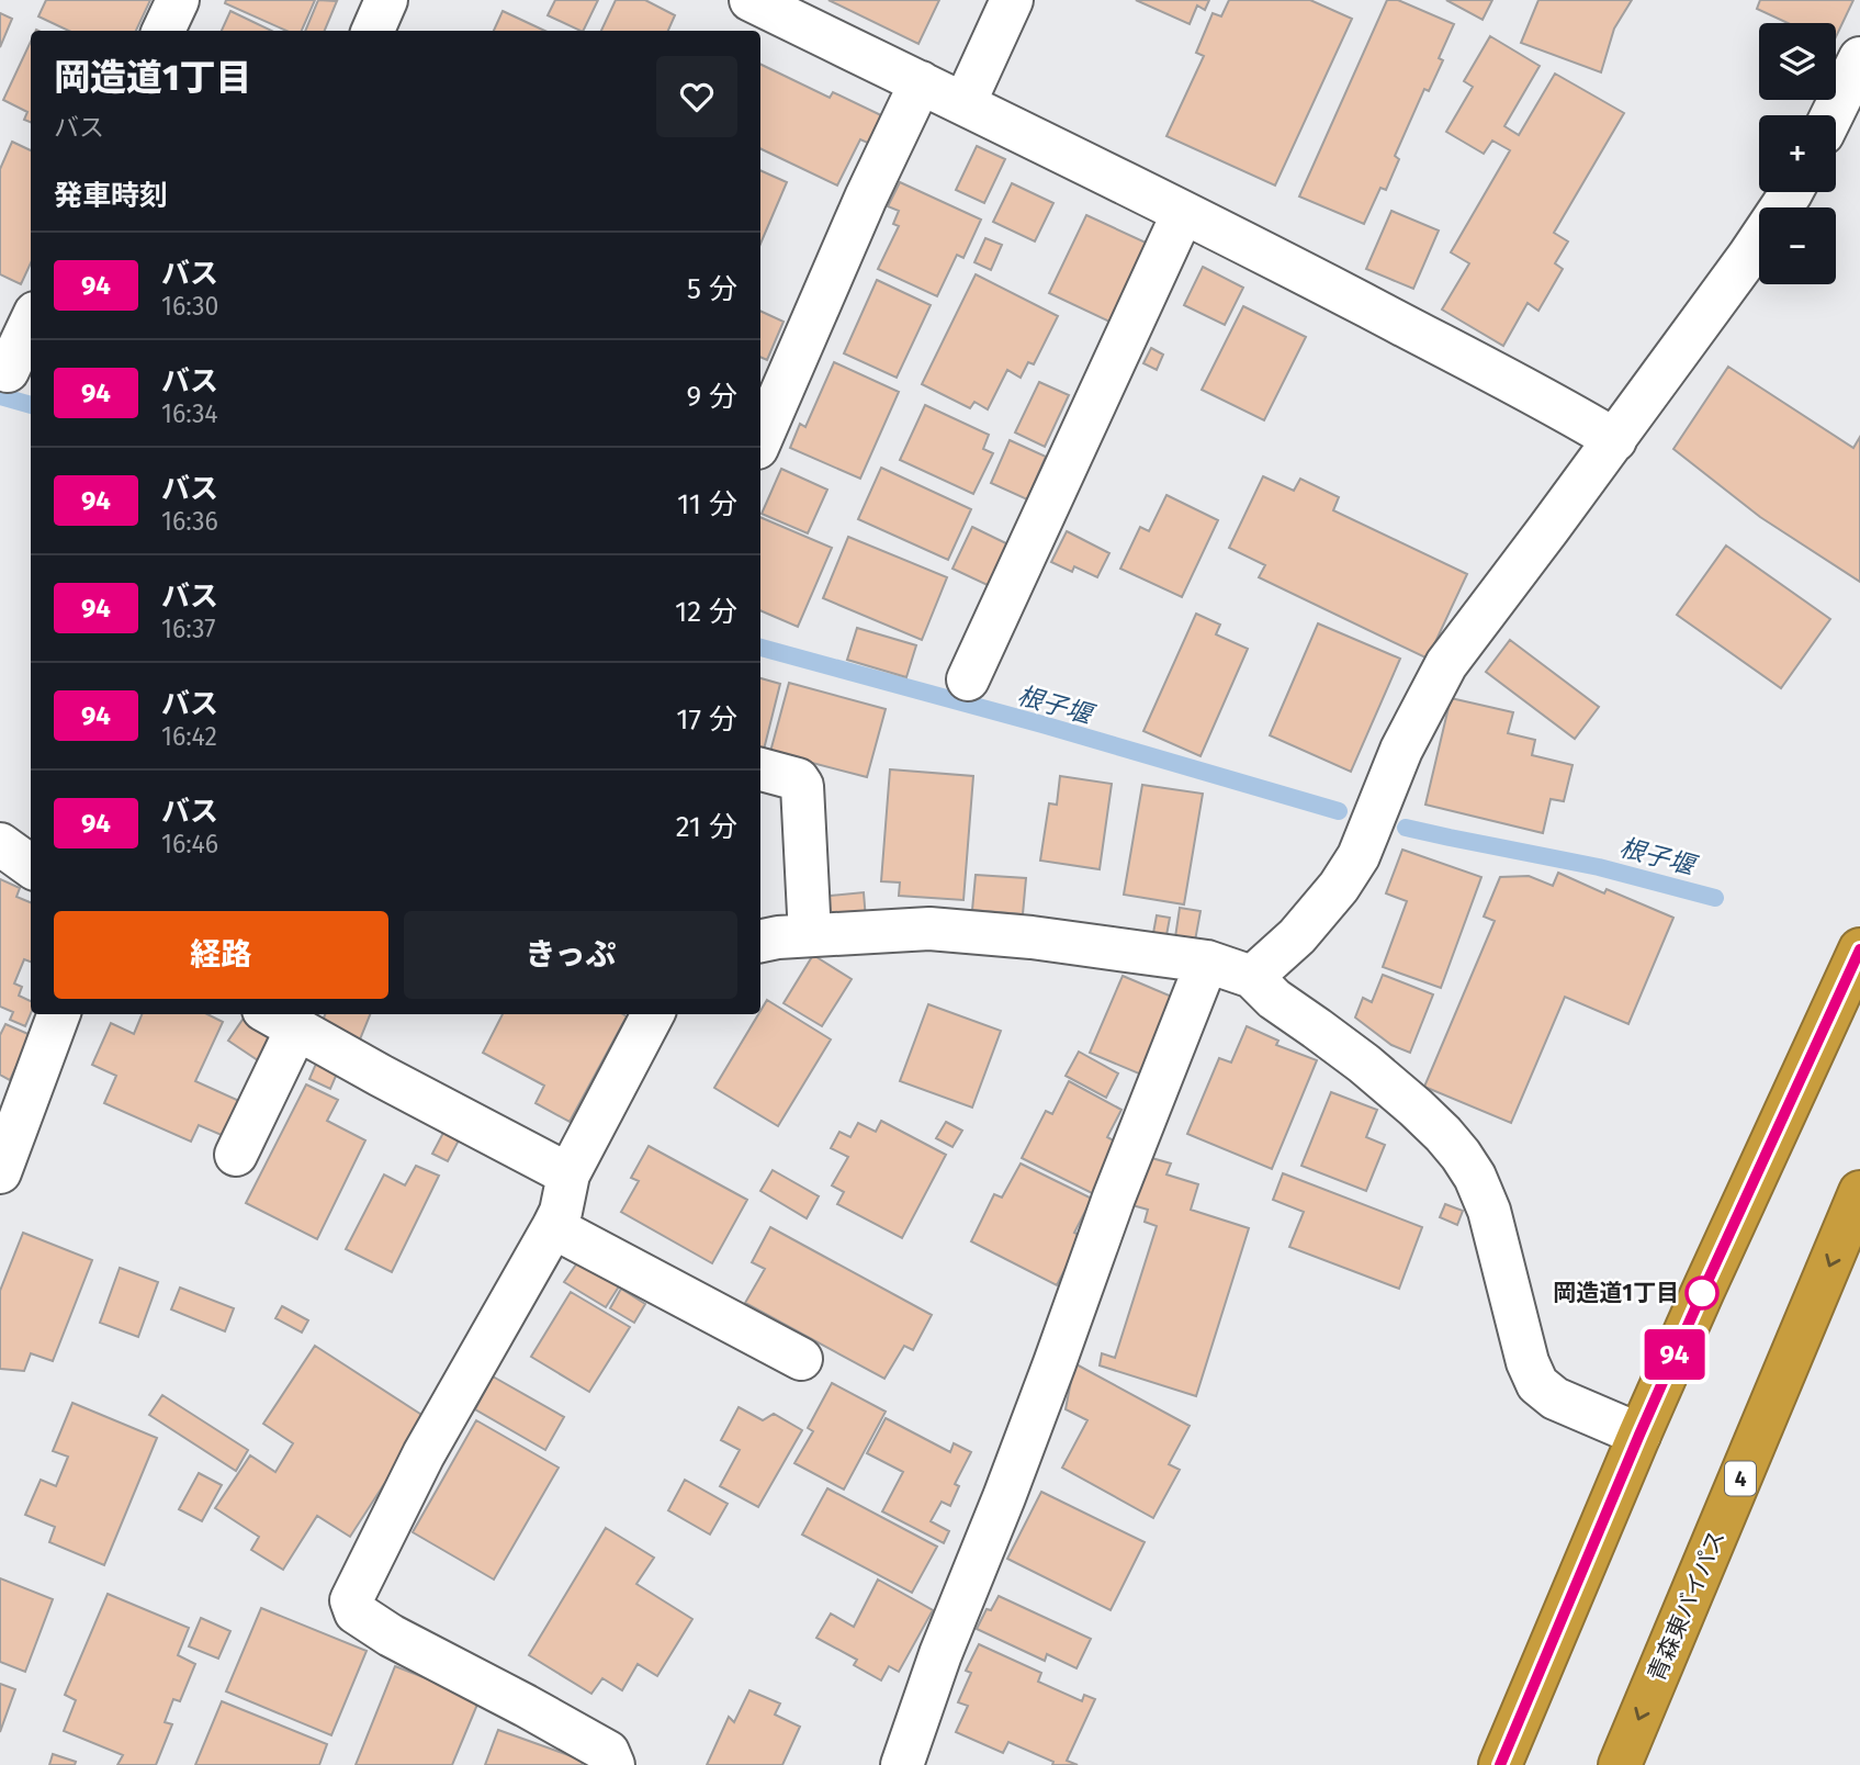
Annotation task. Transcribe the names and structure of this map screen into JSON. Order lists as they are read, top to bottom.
{
  "streets": {
    "highway": ["4", "青森東バイパス"]
  },
  "water": ["根子堰"],
  "places": ["岡造道1丁目"],
  "lines": ["bus line 94"],
  "page": {
    "on_map": "94",
    "map_buttons": ["+", "−"],
    "heading": [
      ["岡造道1丁目", "バス"],
      "発車時刻"
    ],
    "list": [
      {
        "mark": "94",
        "name": "バス",
        "note": "16:30",
        "value": "5 分"
      },
      {
        "mark": "94",
        "name": "バス",
        "note": "16:34",
        "value": "9 分"
      },
      {
        "mark": "94",
        "name": "バス",
        "note": "16:36",
        "value": "11 分"
      },
      {
        "mark": "94",
        "name": "バス",
        "note": "16:37",
        "value": "12 分"
      },
      {
        "mark": "94",
        "name": "バス",
        "note": "16:42",
        "value": "17 分"
      },
      {
        "mark": "94",
        "name": "バス",
        "note": "16:46",
        "value": "21 分"
      }
    ],
    "buttons": ["経路", "きっぷ"]
  }
}
